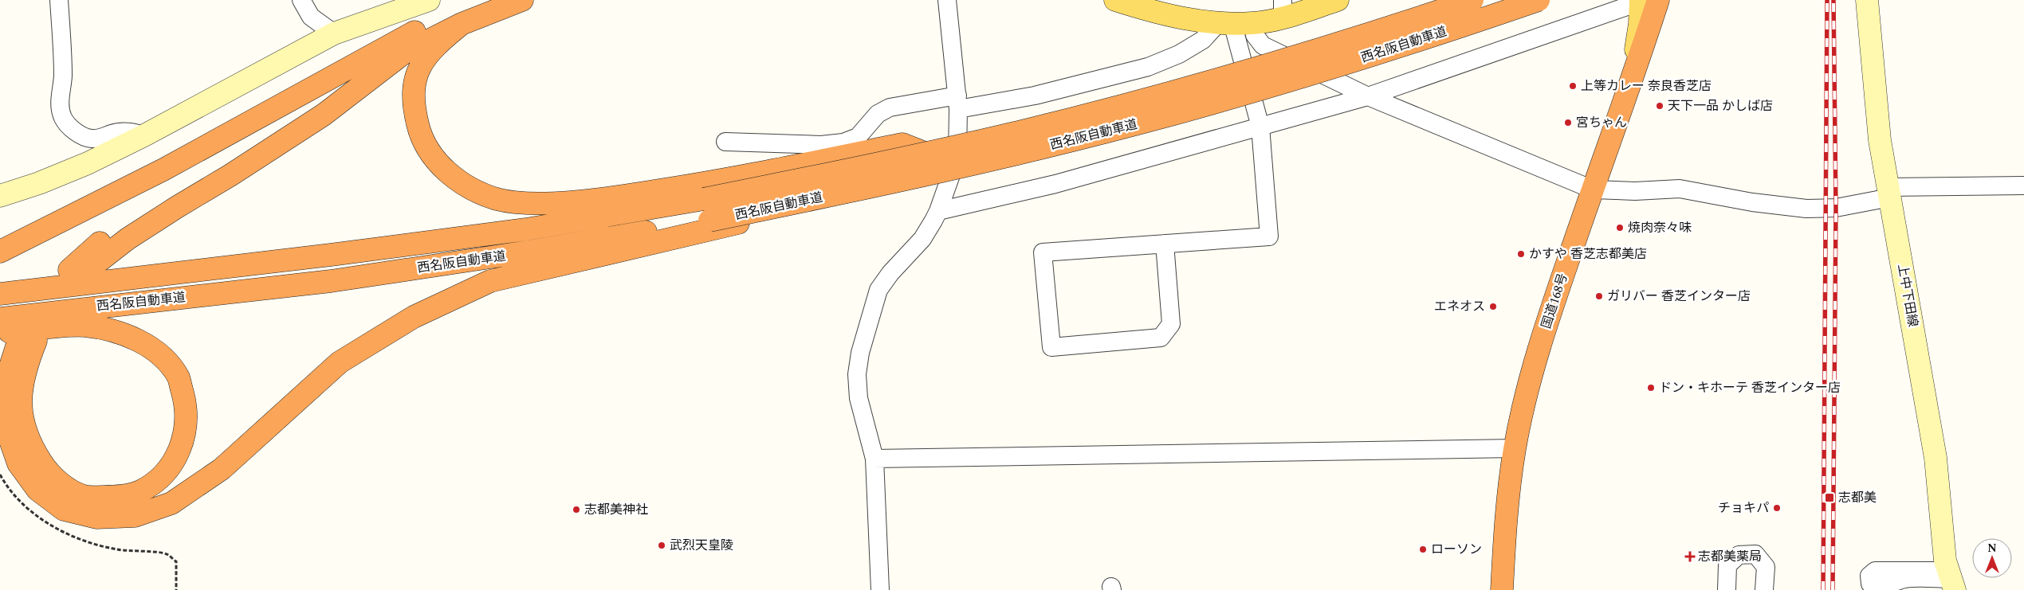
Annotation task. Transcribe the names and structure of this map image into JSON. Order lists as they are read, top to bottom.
{
  "streets": {
    "highway": ["西名阪自動車道", "国道168号"],
    "main road": ["上中下田線"]
  },
  "places": {
    "other": [
      "上等カレー 奈良香芝店",
      "天下一品 かしば店",
      "宮ちゃん",
      "焼肉奈々味",
      "かすや 香芝志都美店",
      "ガリバー 香芝インター店",
      "エネオス",
      "ドン・キホーテ 香芝インター店",
      "チョキパ",
      "志都美神社",
      "武烈天皇陵",
      "ローソン"
    ],
    "transit": ["志都美"],
    "health": ["志都美薬局"]
  },
  "north": "top"
}
